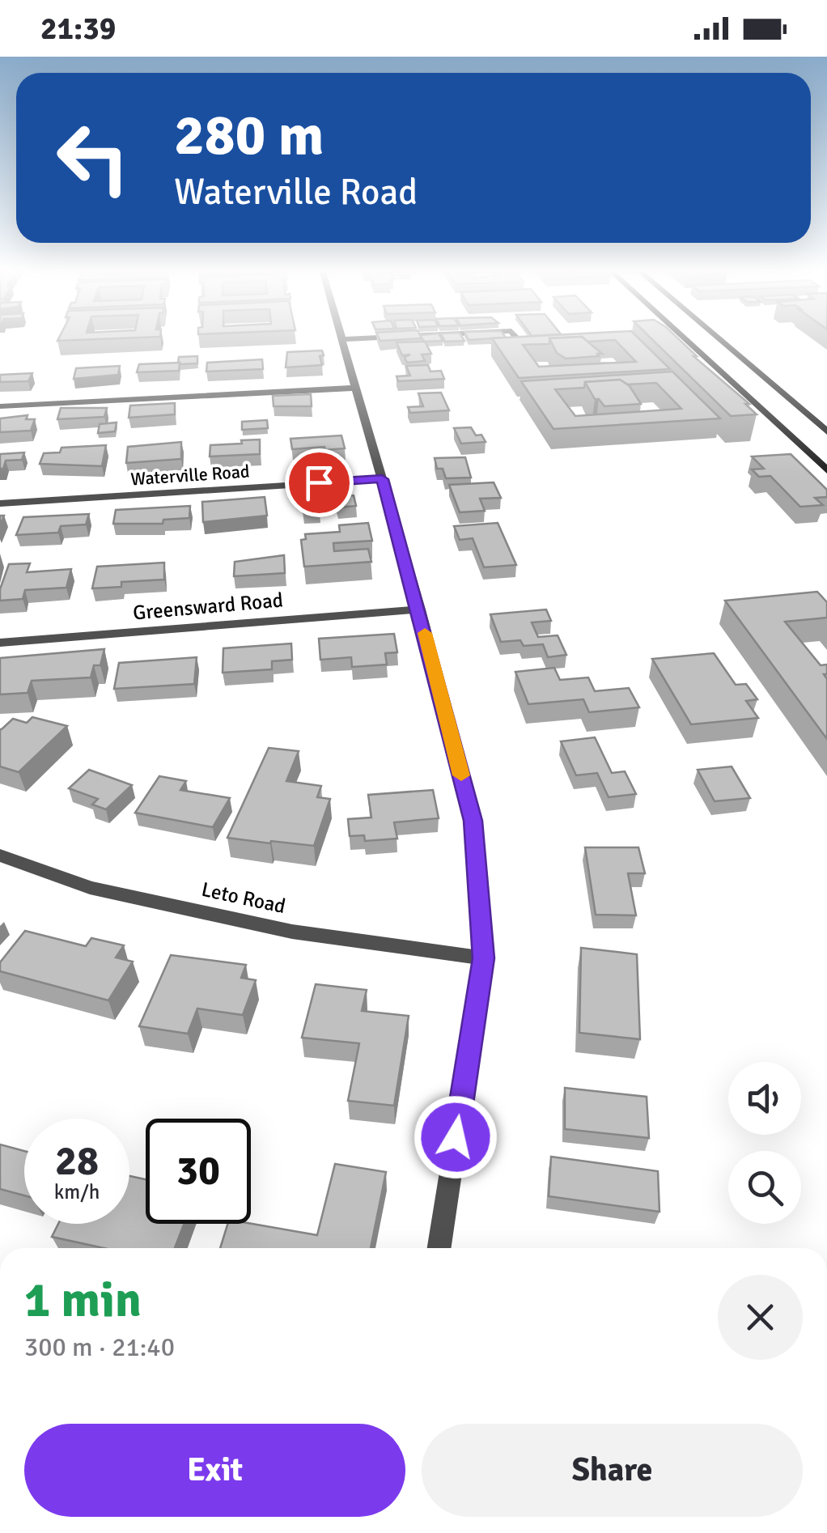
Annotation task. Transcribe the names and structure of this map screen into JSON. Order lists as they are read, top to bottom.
{
  "streets": {
    "street": ["Waterville Road", "Greensward Road", "Leto Road"]
  },
  "page": {
    "status": "21:39",
    "turn": ["280 m", "Waterville Road"],
    "speed": "28 km/h",
    "limit": "30",
    "heading": ["1 min", "300 m · 21:40"],
    "buttons": ["Exit", "Share"]
  }
}
